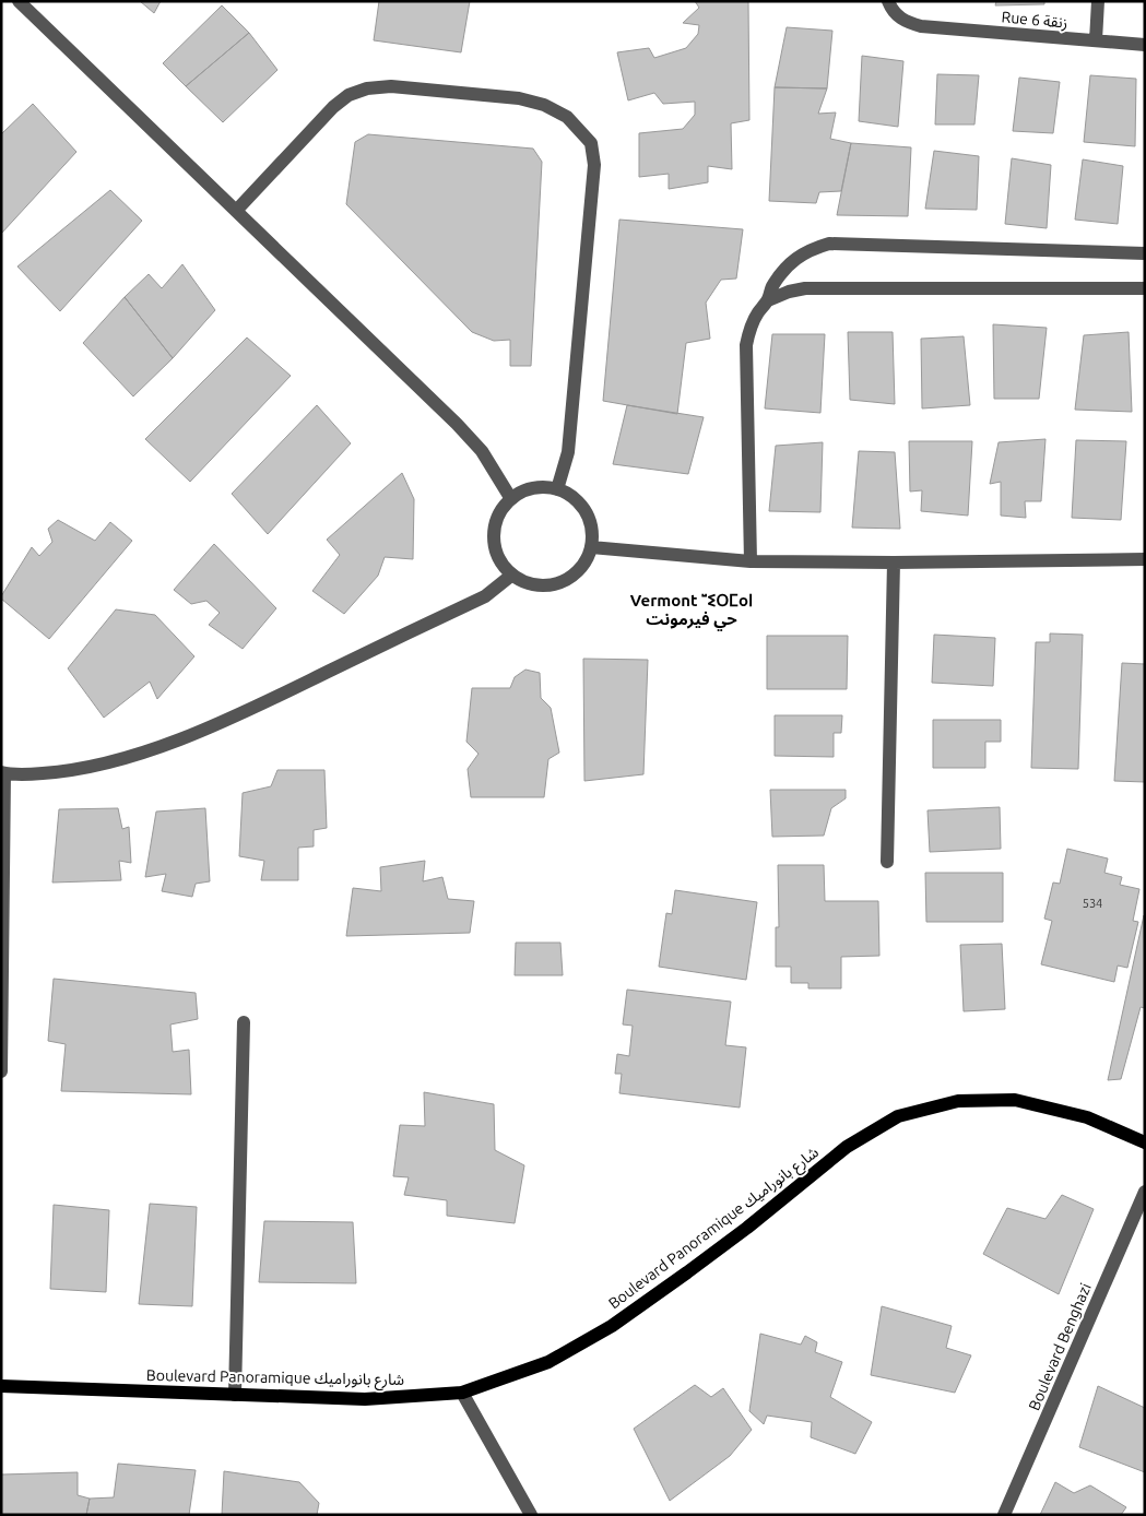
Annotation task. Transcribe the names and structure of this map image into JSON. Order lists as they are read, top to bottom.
{
  "streets": {
    "main road": ["Boulevard Panoramique شارع بانوراميك"],
    "street": ["Rue 6 زنقة", "Boulevard Benghazi"]
  },
  "districts": ["Vermont ⵯⵉⵔⵎoⵏ حي فيرمونت"],
  "house_numbers": ["534"]
}
